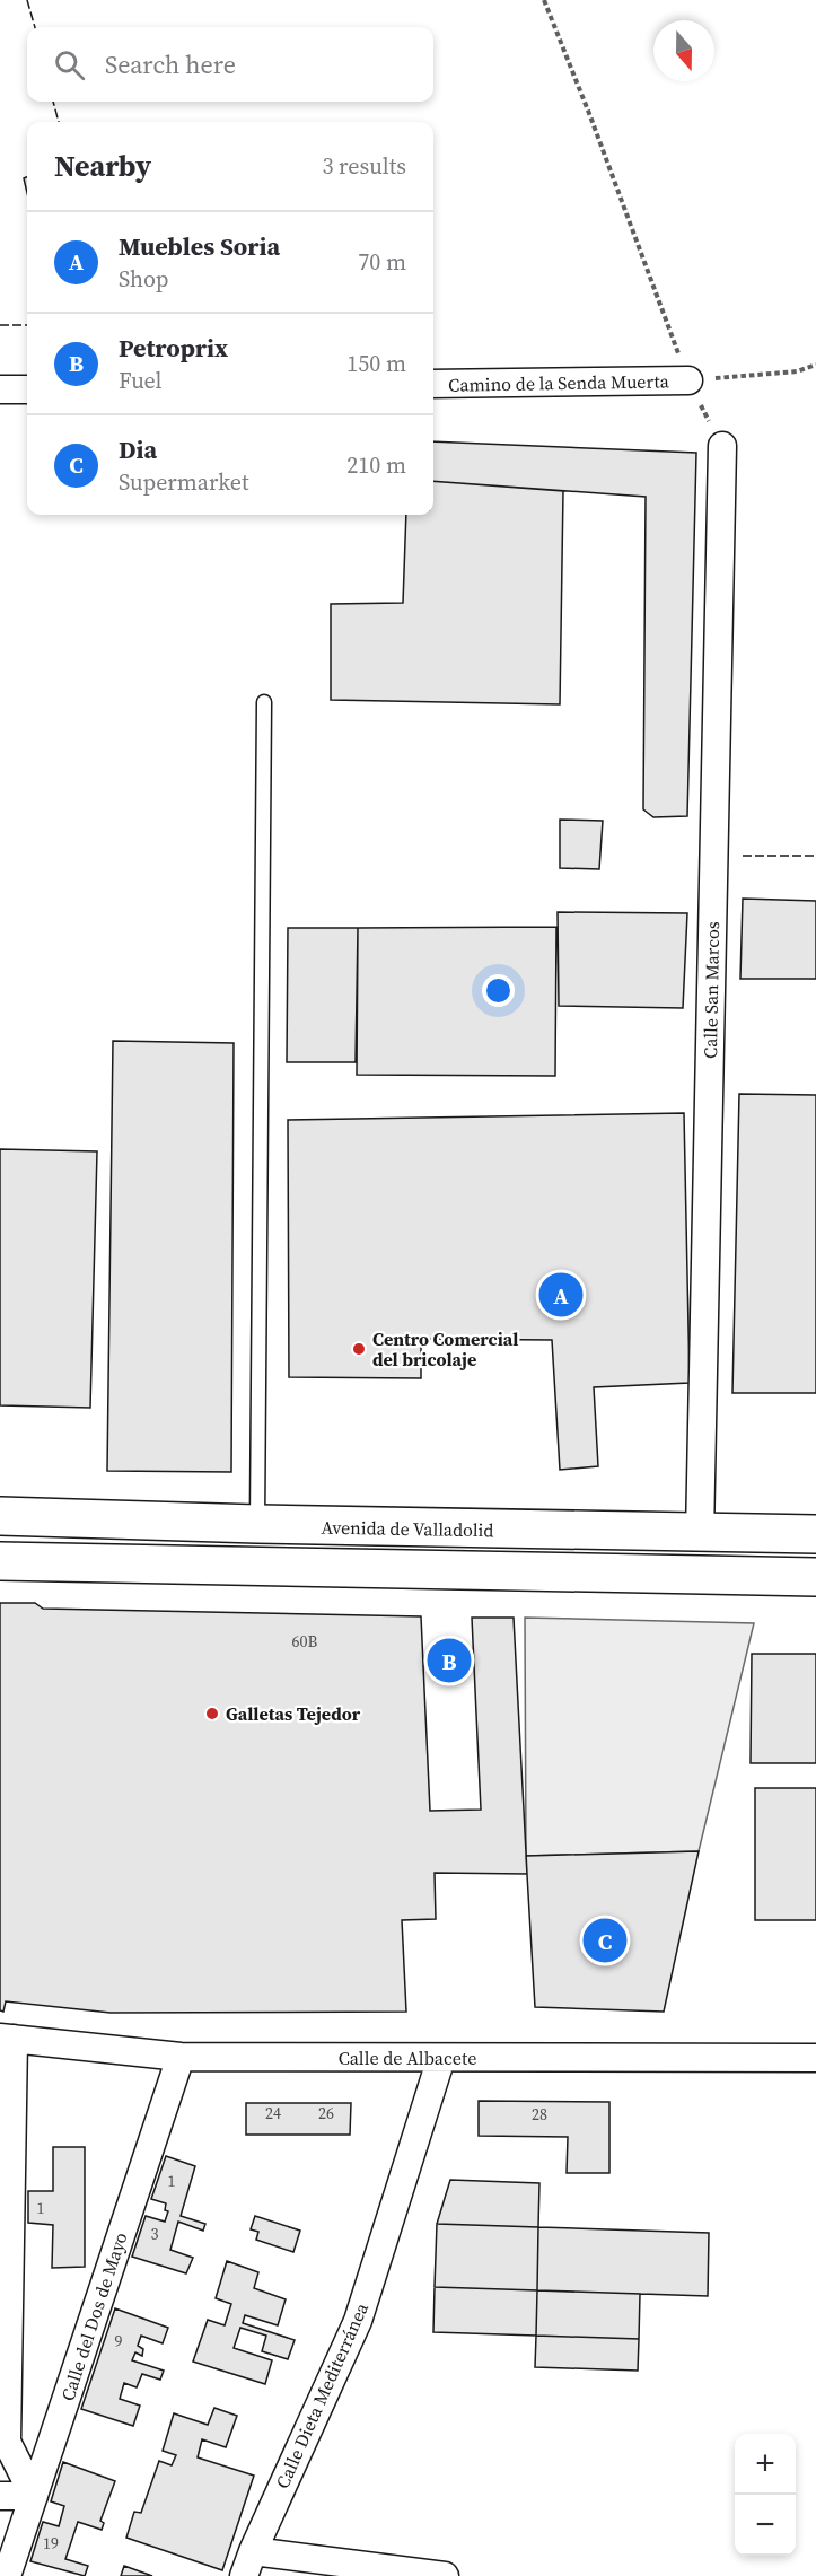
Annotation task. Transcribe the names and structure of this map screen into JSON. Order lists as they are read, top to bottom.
{
  "streets": {
    "main road": ["Avenida de Valladolid"],
    "street": [
      "Camino de la Senda Muerta",
      "Calle San Marcos",
      "Calle de Albacete",
      "Calle del Dos de Mayo",
      "Calle Dieta Mediterránea"
    ]
  },
  "crossings": [
    ["Calle San Marcos", "Avenida de Valladolid"],
    ["Calle de Albacete", "Calle del Dos de Mayo"],
    ["Calle de Albacete", "Calle Dieta Mediterránea"]
  ],
  "places": ["Centro Comercial del bricolaje", "Galletas Tejedor"],
  "house_numbers": [
    "60B",
    "24",
    "26",
    "28",
    "1",
    "1",
    "3",
    "9",
    "19"
  ],
  "north": "bottom",
  "page": {
    "search": "Search here",
    "heading": ["Nearby", "3 results"],
    "list": [
      {
        "mark": "A",
        "name": "Muebles Soria",
        "note": "Shop",
        "value": "70 m"
      },
      {
        "mark": "B",
        "name": "Petroprix",
        "note": "Fuel",
        "value": "150 m"
      },
      {
        "mark": "C",
        "name": "Dia",
        "note": "Supermarket",
        "value": "210 m"
      }
    ],
    "pins": ["A", "B", "C"],
    "map_buttons": ["+", "−"]
  }
}
